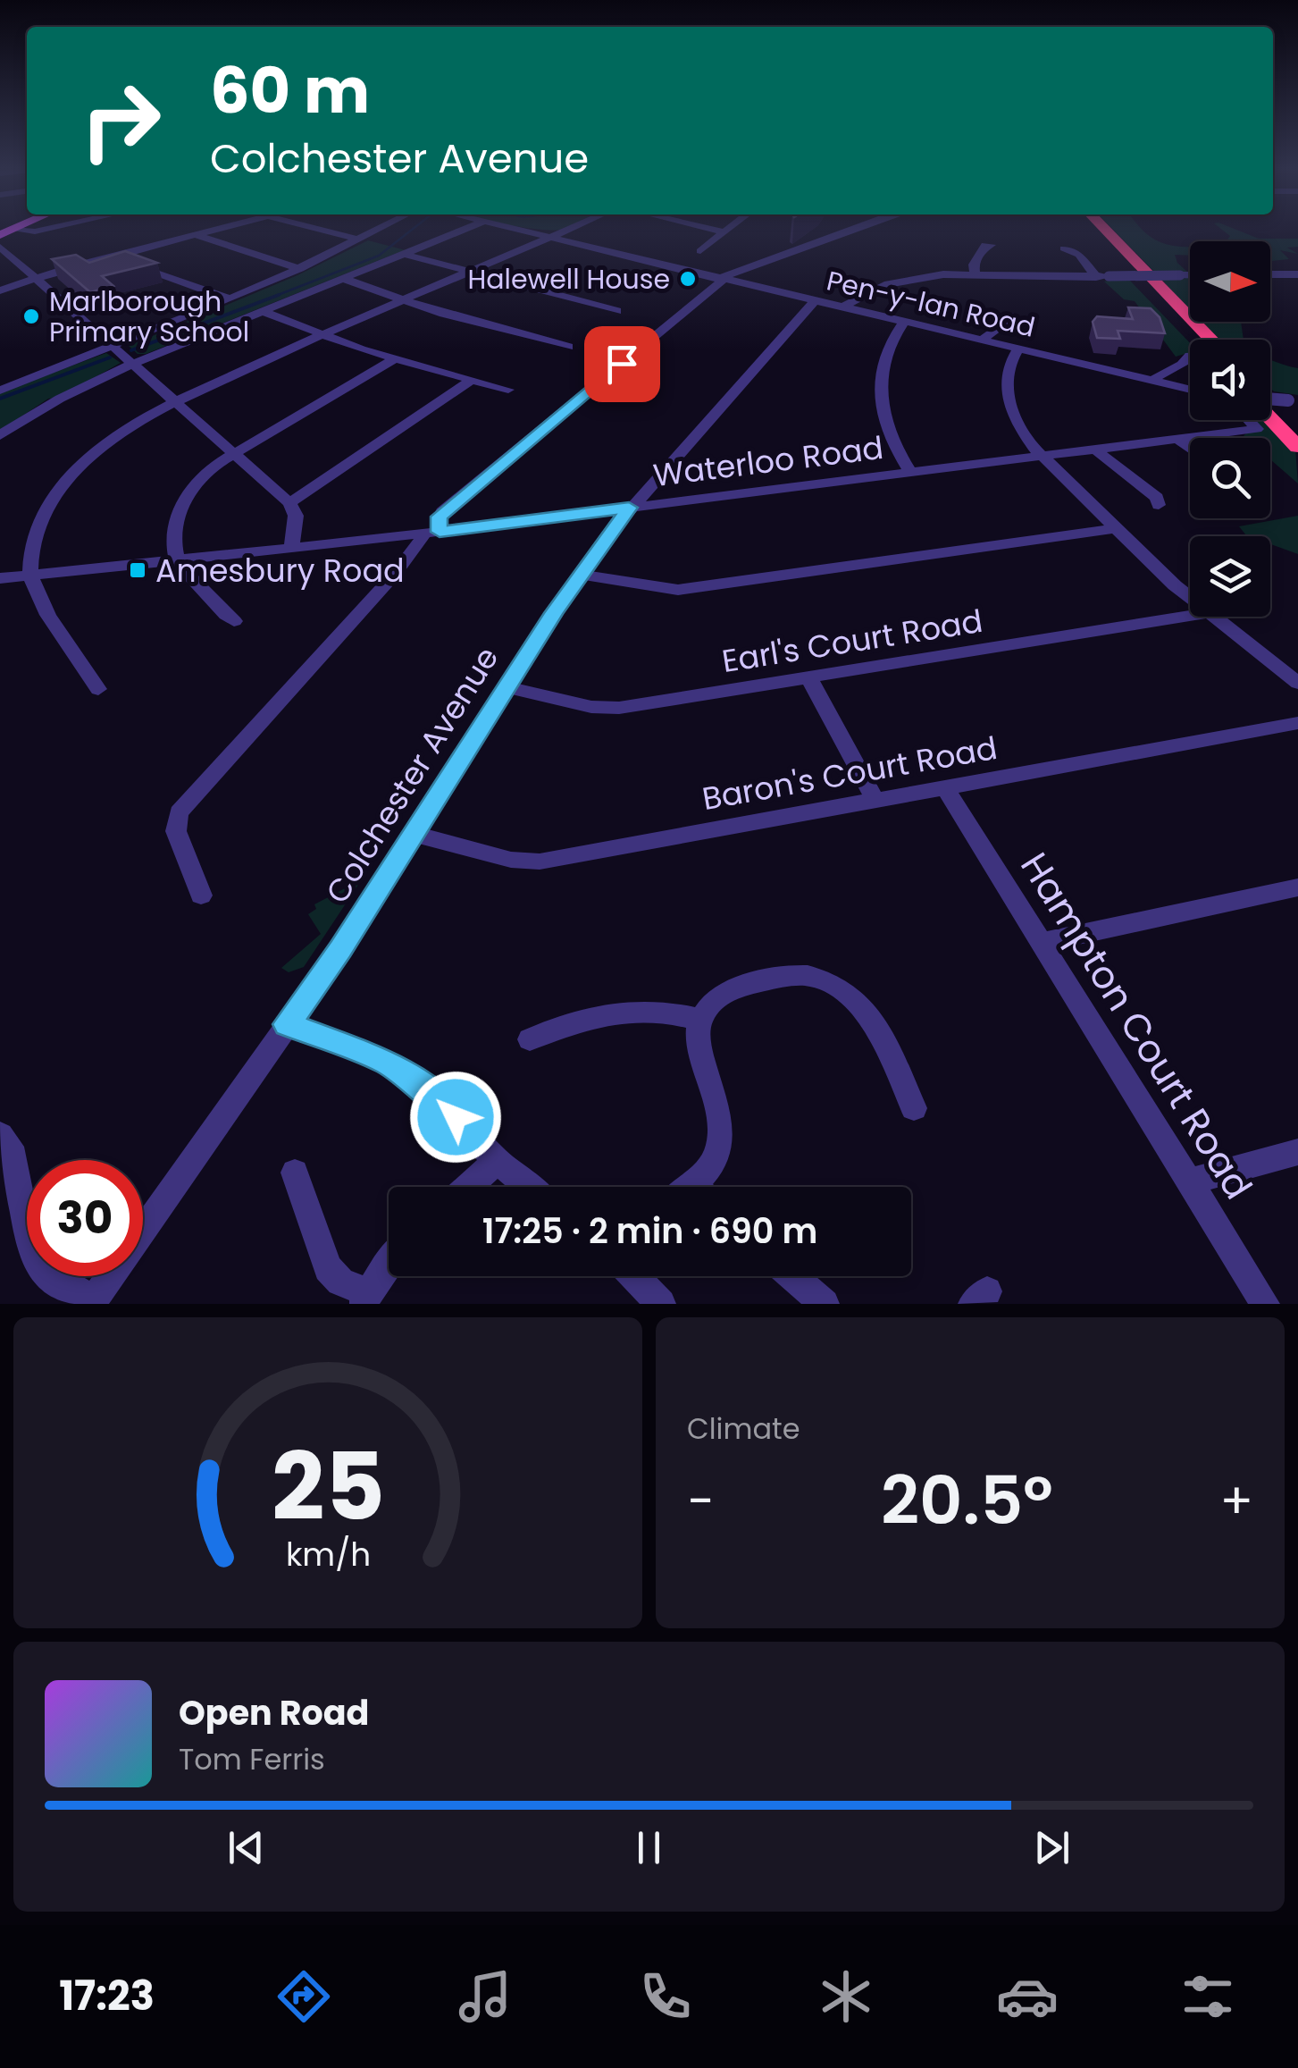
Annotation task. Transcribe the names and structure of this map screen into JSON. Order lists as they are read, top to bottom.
{
  "streets": {
    "street": [
      "Pen-y-lan Road",
      "Waterloo Road",
      "Earl's Court Road",
      "Baron's Court Road",
      "Colchester Avenue",
      "Hampton Court Road"
    ]
  },
  "crossings": [
    ["Pen-y-lan Road", "Colchester Avenue"],
    ["Waterloo Road", "Colchester Avenue"],
    ["Earl's Court Road", "Colchester Avenue"],
    ["Baron's Court Road", "Colchester Avenue"],
    ["Baron's Court Road", "Hampton Court Road"]
  ],
  "places": {
    "other": ["Halewell House", "Marlborough Primary School"],
    "transit": ["Amesbury Road"]
  },
  "north": "right",
  "page": {
    "turn": ["60 m", "Colchester Avenue"],
    "limit": "30",
    "trip": "17:25 · 2 min · 690 m",
    "tile": "Climate",
    "heat": ["−", "20.5°", "+"],
    "song": ["Open Road", "Tom Ferris"],
    "tabs": "17:23",
    "gauge": ["25", "km/h"]
  }
}
